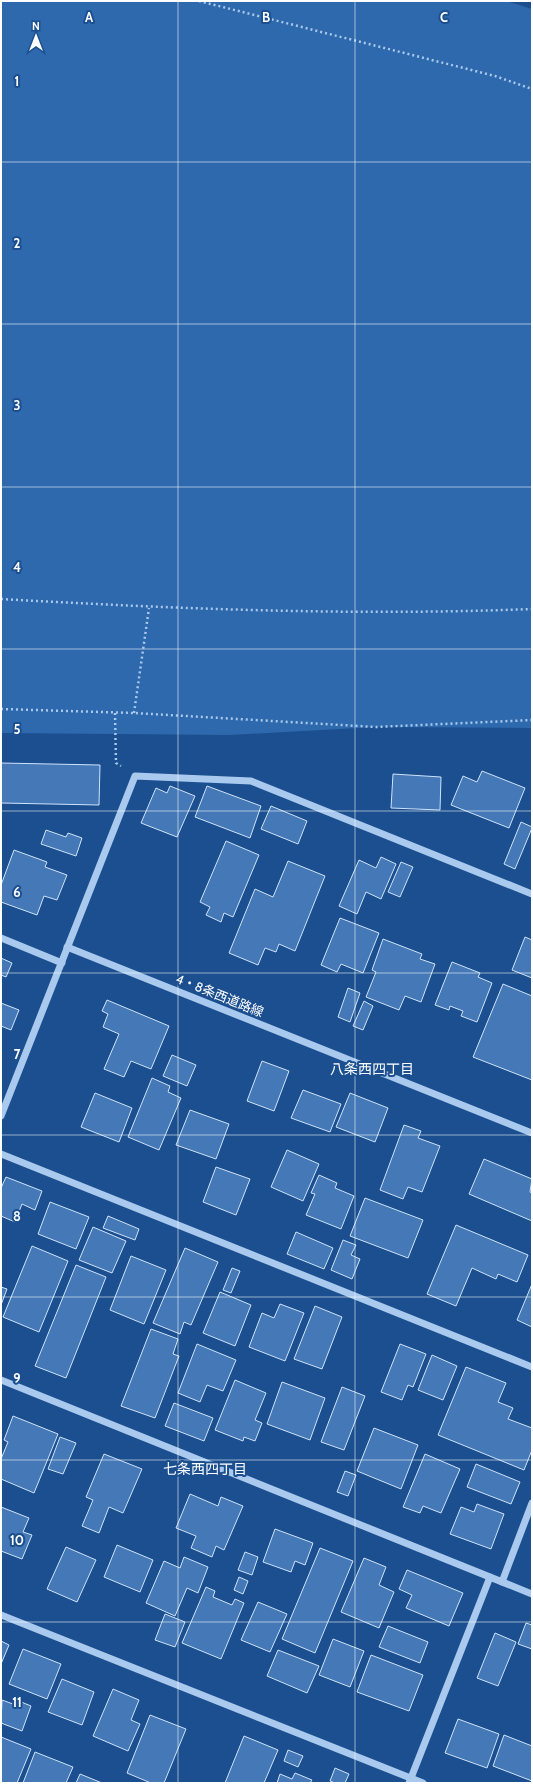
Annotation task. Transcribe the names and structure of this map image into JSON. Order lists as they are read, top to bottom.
{
  "streets": {
    "street": ["4・8条西道路線"]
  },
  "districts": ["八条西四丁目", "七条西四丁目"],
  "north": "top",
  "grid": {
    "columns": ["A", "B", "C"],
    "rows": [
      "1",
      "2",
      "3",
      "4",
      "5",
      "6",
      "7",
      "8",
      "9",
      "10",
      "11"
    ]
  }
}
